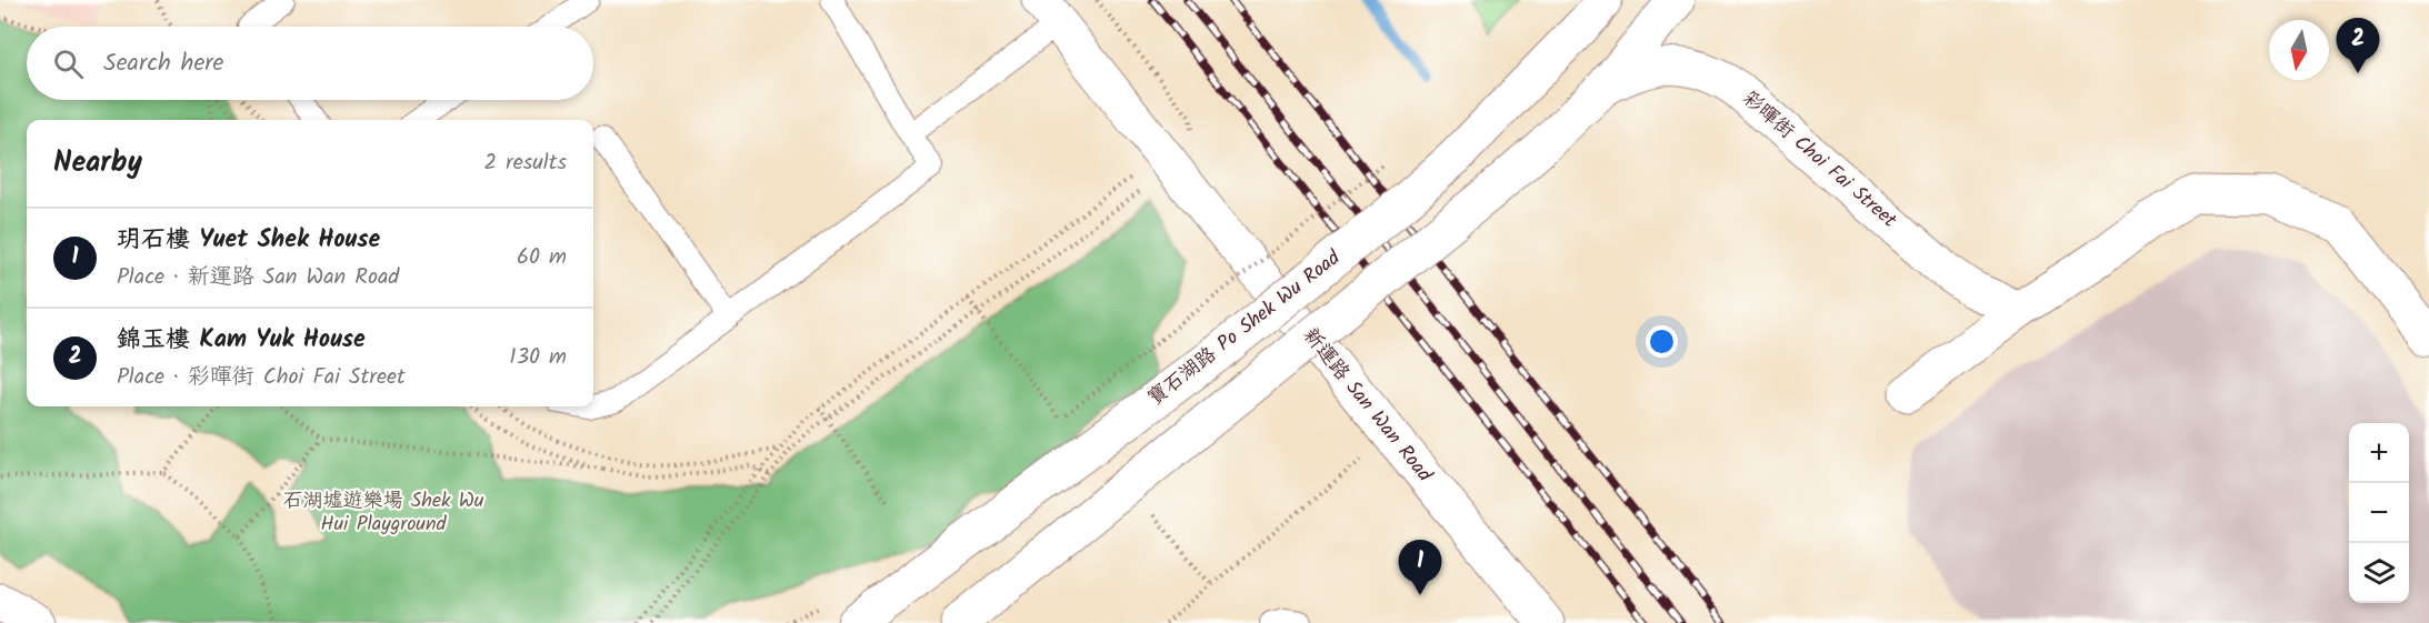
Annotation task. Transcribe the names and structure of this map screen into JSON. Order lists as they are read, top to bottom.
{
  "streets": {
    "street": ["彩暉街 Choi Fai Street", "寶石湖路 Po Shek Wu Road", "新運路 San Wan Road"]
  },
  "parks": ["石湖墟遊樂場 Shek Wu Hui Playground"],
  "north": "bottom",
  "page": {
    "pins": ["2", "1"],
    "search": "Search here",
    "heading": ["Nearby", "2 results"],
    "list": [
      {
        "mark": "1",
        "name": "玥石樓 Yuet Shek House",
        "note": "Place · 新運路 San Wan Road",
        "value": "60 m"
      },
      {
        "mark": "2",
        "name": "錦玉樓 Kam Yuk House",
        "note": "Place · 彩暉街 Choi Fai Street",
        "value": "130 m"
      }
    ],
    "map_buttons": ["+", "−"]
  }
}
